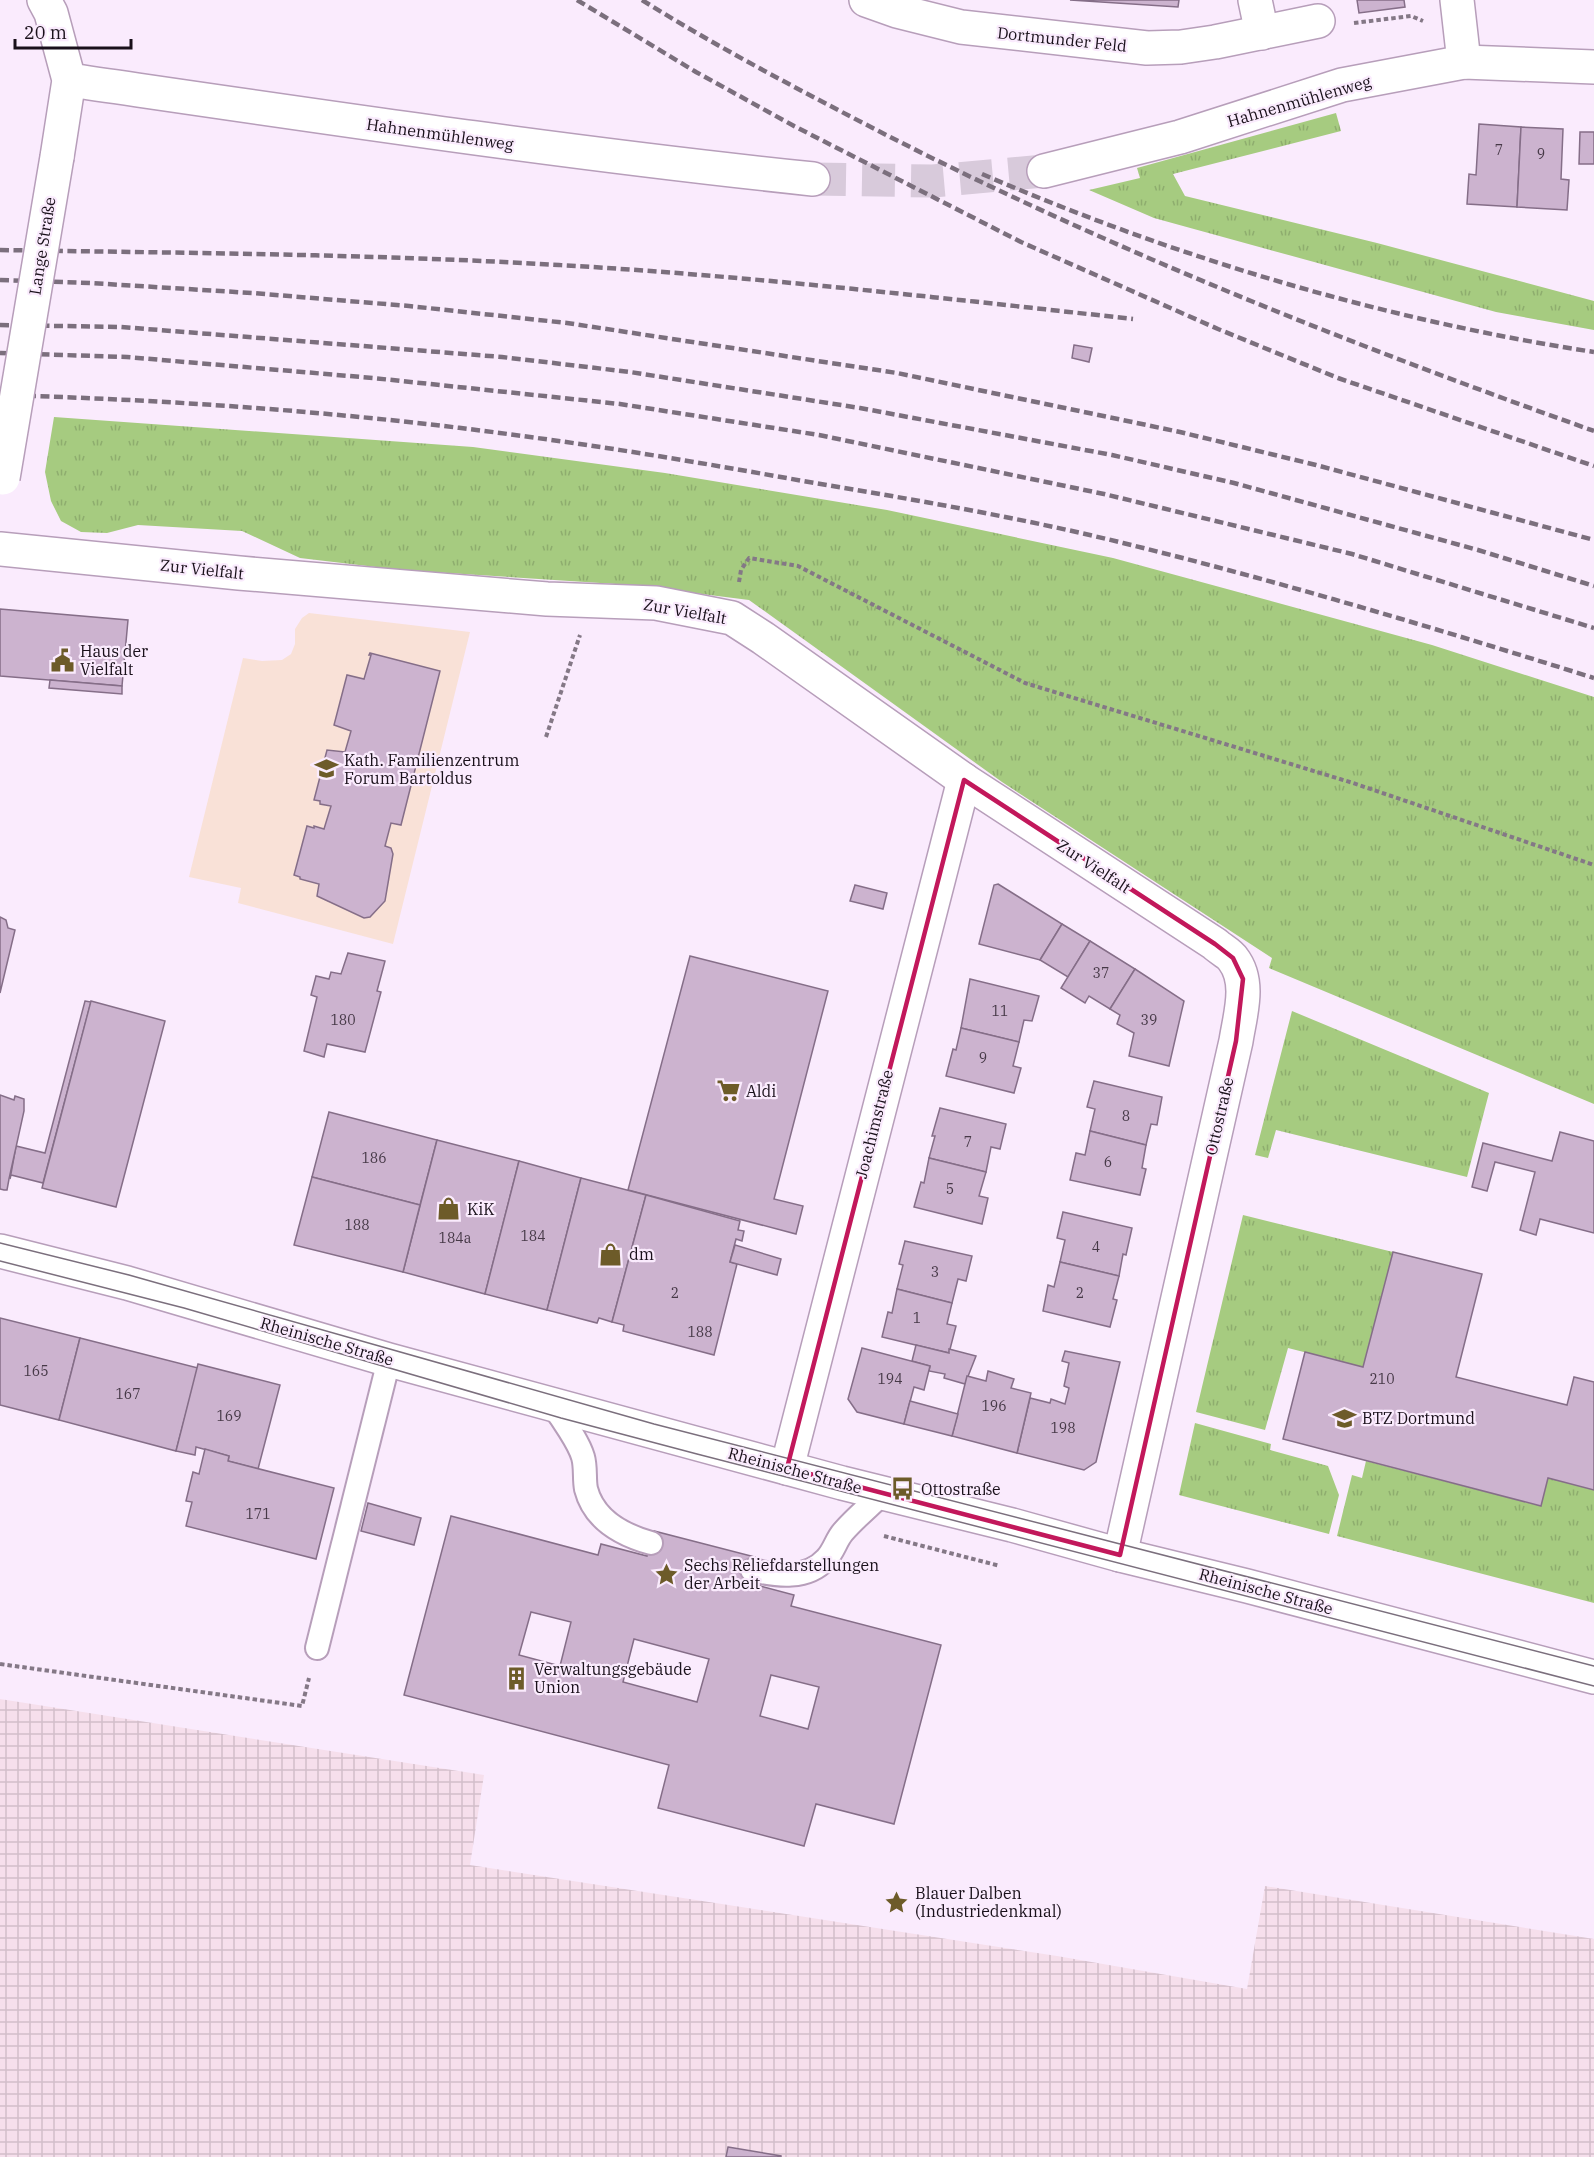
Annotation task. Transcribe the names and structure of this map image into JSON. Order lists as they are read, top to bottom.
{
  "streets": {
    "street": [
      "Dortmunder Feld",
      "Hahnenmühlenweg",
      "Lange Straße",
      "Zur Vielfalt",
      "Ottostraße",
      "Joachimstraße",
      "Rheinische Straße"
    ]
  },
  "crossings": [
    ["Hahnenmühlenweg", "Lange Straße"],
    ["Zur Vielfalt", "Ottostraße"],
    ["Zur Vielfalt", "Joachimstraße"],
    ["Ottostraße", "Rheinische Straße"],
    ["Joachimstraße", "Rheinische Straße"]
  ],
  "places": {
    "public building": ["Haus der Vielfalt"],
    "school or university": ["Kath. Familienzentrum Forum Bartoldus", "BTZ Dortmund"],
    "supermarket": ["Aldi"],
    "shop": ["KiK", "dm"],
    "bus stop": ["Ottostraße"],
    "place": ["Sechs Reliefdarstellungen der Arbeit", "Blauer Dalben (Industriedenkmal)"],
    "building": ["Verwaltungsgebäude Union"]
  },
  "house_numbers": [
    "7",
    "9",
    "37",
    "11",
    "180",
    "39",
    "9",
    "8",
    "7",
    "186",
    "6",
    "5",
    "188",
    "184",
    "184a",
    "4",
    "3",
    "2",
    "2",
    "1",
    "188",
    "165",
    "194",
    "210",
    "167",
    "196",
    "169",
    "198",
    "171"
  ],
  "scale_bar": "20 m"
}
